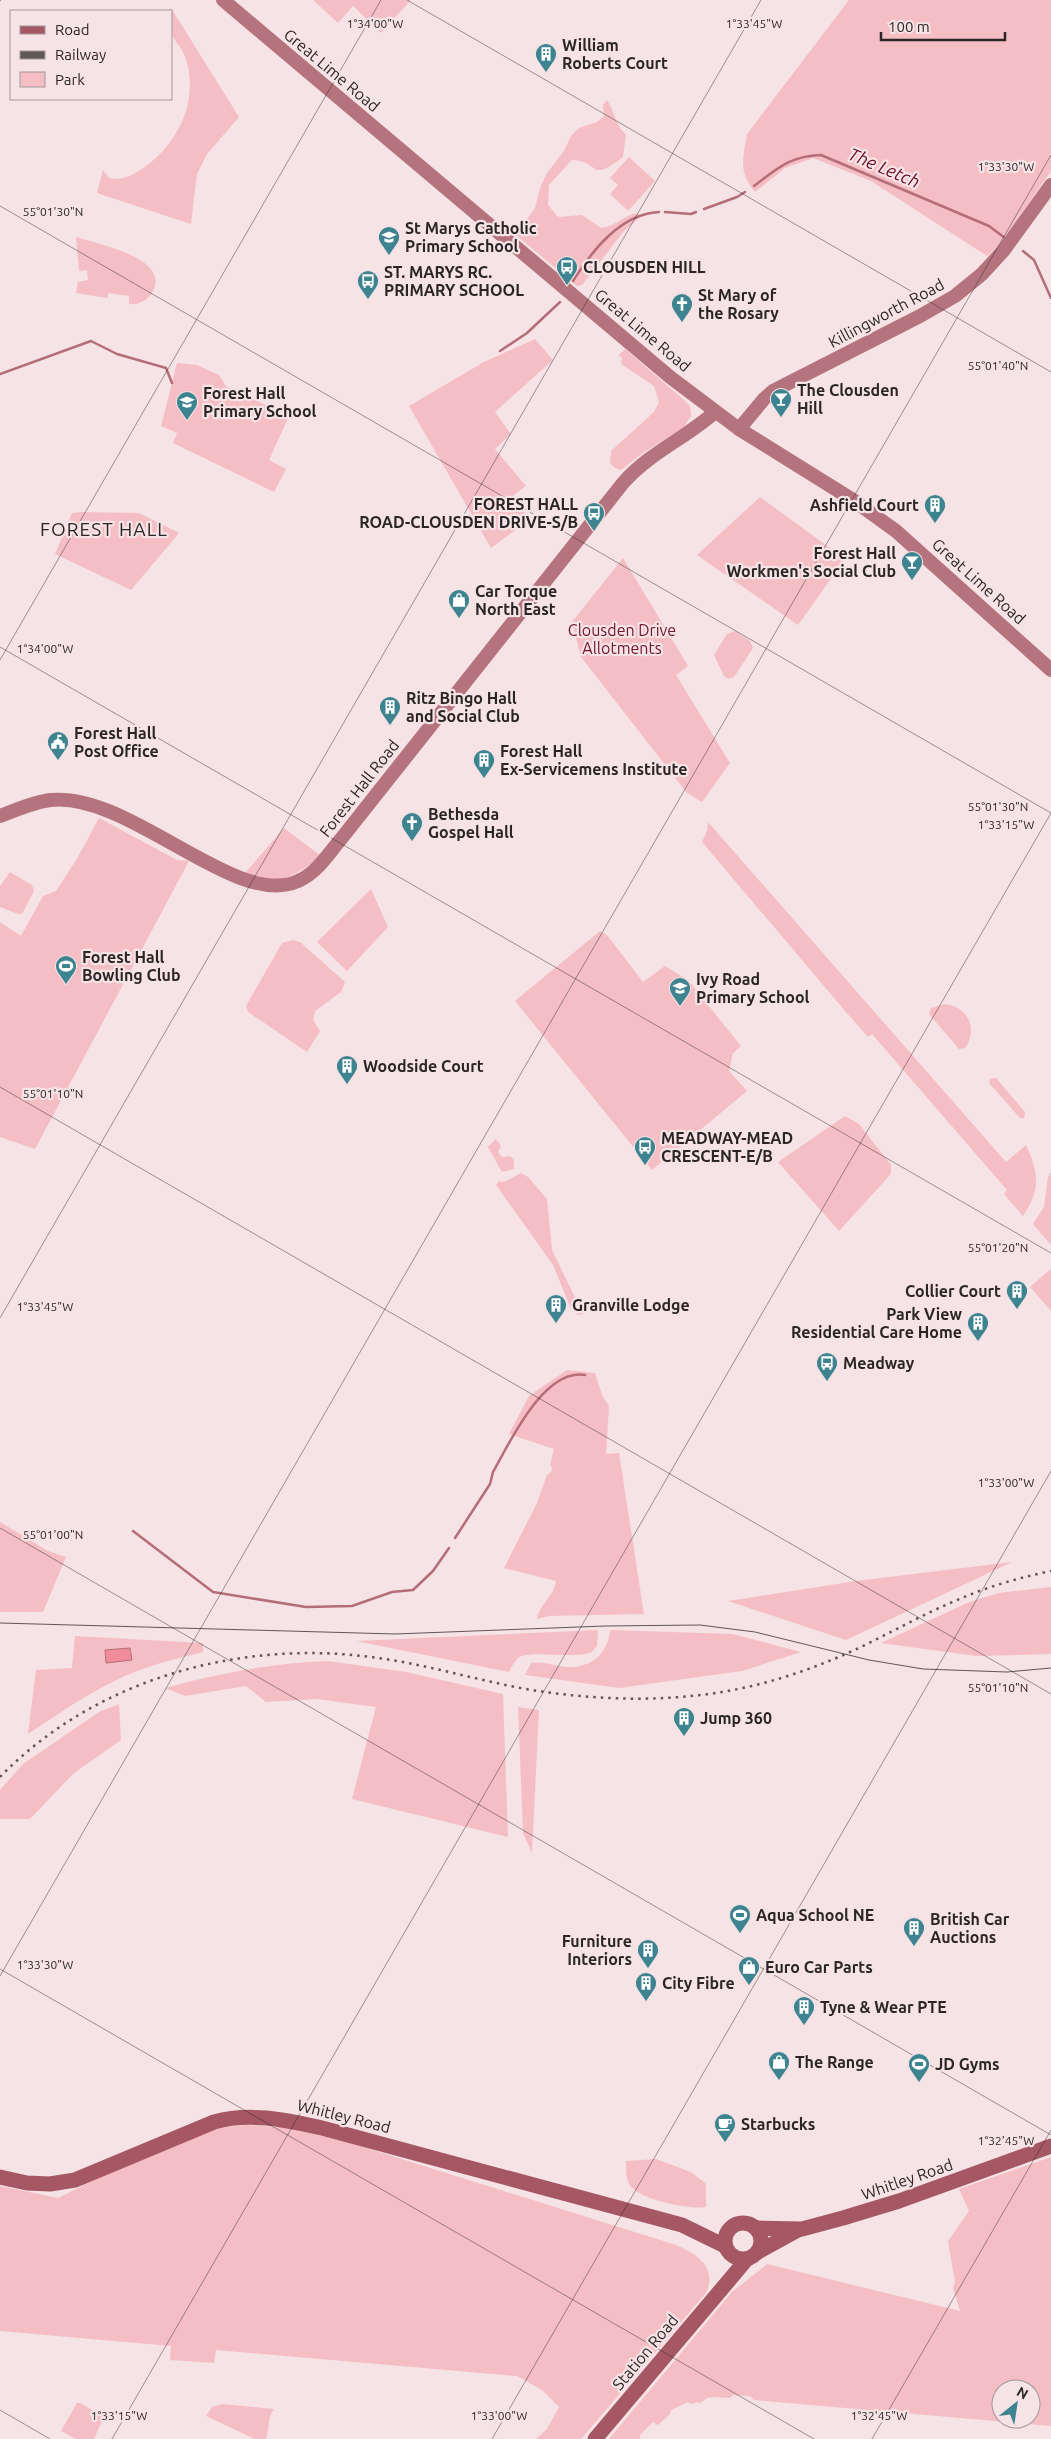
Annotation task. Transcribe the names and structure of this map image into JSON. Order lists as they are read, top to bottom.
{
  "streets": {
    "main road": [
      "Great Lime Road",
      "Killingworth Road",
      "Forest Hall Road",
      "Whitley Road",
      "Station Road"
    ]
  },
  "crossings": [
    ["Great Lime Road", "Killingworth Road"],
    ["Great Lime Road", "Forest Hall Road"],
    ["Whitley Road", "Station Road"]
  ],
  "districts": ["FOREST HALL"],
  "water": ["The Letch"],
  "parks": ["Clousden Drive Allotments"],
  "places": {
    "building": [
      "William Roberts Court",
      "Ashfield Court",
      "Ritz Bingo Hall and Social Club",
      "Forest Hall Ex-Servicemens Institute",
      "Woodside Court",
      "Collier Court",
      "Granville Lodge",
      "Park View Residential Care Home",
      "Jump 360",
      "British Car Auctions",
      "Furniture Interiors",
      "City Fibre",
      "Tyne & Wear PTE"
    ],
    "school or university": ["St Marys Catholic Primary School", "Forest Hall Primary School", "Ivy Road Primary School"],
    "bus stop": [
      "CLOUSDEN HILL",
      "ST. MARYS RC. PRIMARY SCHOOL",
      "FOREST HALL ROAD-CLOUSDEN DRIVE-S/B",
      "MEADWAY-MEAD CRESCENT-E/B",
      "Meadway"
    ],
    "church": ["St Mary of the Rosary", "Bethesda Gospel Hall"],
    "bar": ["The Clousden Hill", "Forest Hall Workmen's Social Club"],
    "shop": ["Car Torque North East", "Euro Car Parts", "The Range"],
    "public building": ["Forest Hall Post Office"],
    "sports": ["Forest Hall Bowling Club", "Aqua School NE", "JD Gyms"],
    "cafe": ["Starbucks"]
  },
  "legend": ["Road", "Railway", "Park"],
  "scale_bar": "100 m",
  "north": "top right",
  "coordinates": [
    "1°34'00\"W",
    "1°33'45\"W",
    "1°33'30\"W",
    "55°01'30\"N",
    "55°01'40\"N",
    "1°33'15\"W",
    "55°01'10\"N",
    "55°01'20\"N",
    "1°33'00\"W",
    "55°01'00\"N",
    "1°32'45\"W"
  ]
}
